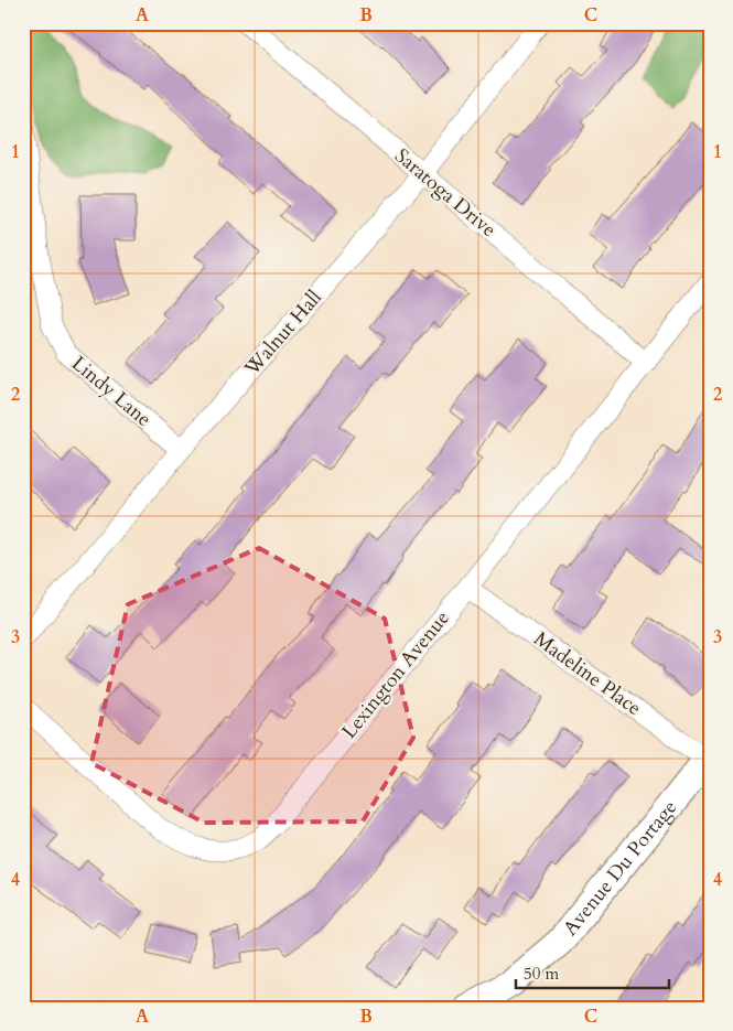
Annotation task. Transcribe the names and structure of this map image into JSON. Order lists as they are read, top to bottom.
{
  "streets": {
    "street": [
      "Saratoga Drive",
      "Walnut Hall",
      "Lindy Lane",
      "Madeline Place",
      "Lexington Avenue",
      "Avenue Du Portage"
    ]
  },
  "crossings": [
    ["Saratoga Drive", "Walnut Hall"],
    ["Saratoga Drive", "Lexington Avenue"],
    ["Walnut Hall", "Lindy Lane"],
    ["Madeline Place", "Lexington Avenue"],
    ["Madeline Place", "Avenue Du Portage"]
  ],
  "scale_bar": "50 m",
  "grid": {
    "columns": ["A", "B", "C"],
    "rows": [
      "1",
      "2",
      "3",
      "4"
    ]
  }
}
